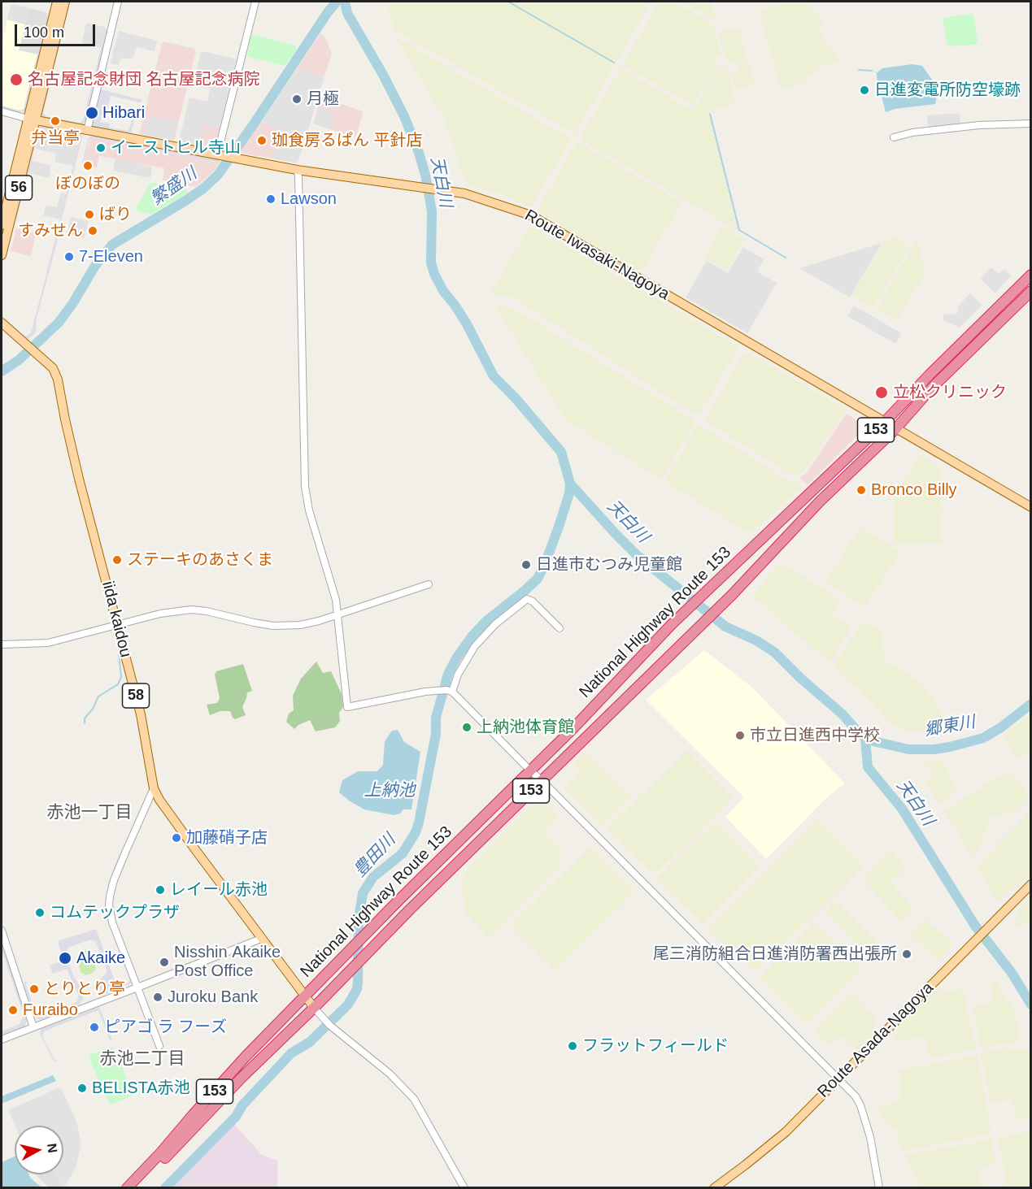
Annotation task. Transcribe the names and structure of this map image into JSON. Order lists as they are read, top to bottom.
{
  "streets": {
    "highway": ["153", "National Highway Route 153"],
    "main road": [
      "56",
      "Route Iwasaki-Nagoya",
      "iida kaidou",
      "58",
      "Route Asada-Nagoya"
    ]
  },
  "crossings": [
    ["56", "Route Iwasaki-Nagoya"],
    ["Route Iwasaki-Nagoya", "National Highway Route 153"],
    ["iida kaidou", "National Highway Route 153"]
  ],
  "districts": ["赤池一丁目", "赤池二丁目"],
  "water": [
    "天白川",
    "繁盛川",
    "郷東川",
    "上納池",
    "豊田川"
  ],
  "places": [
    "名古屋記念財団 名古屋記念病院",
    "日進変電所防空壕跡",
    "月極",
    "Hibari",
    "弁当亭",
    "珈食房るぱん 平針店",
    "イーストヒル寺山",
    "ぼのぼの",
    "Lawson",
    "ばり",
    "すみせん",
    "7-Eleven",
    "立松クリニック",
    "Bronco Billy",
    "ステーキのあさくま",
    "日進市むつみ児童館",
    "上納池体育館",
    "市立日進西中学校",
    "加藤硝子店",
    "レイール赤池",
    "コムテックプラザ",
    "尾三消防組合日進消防署西出張所",
    "Akaike",
    "Nisshin Akaike Post Office",
    "とりとり亭",
    "Juroku Bank",
    "Furaibo",
    "ピアゴ ラ フーズ",
    "フラットフィールド",
    "BELISTA赤池"
  ],
  "scale_bar": "100 m",
  "north": "right"
}
